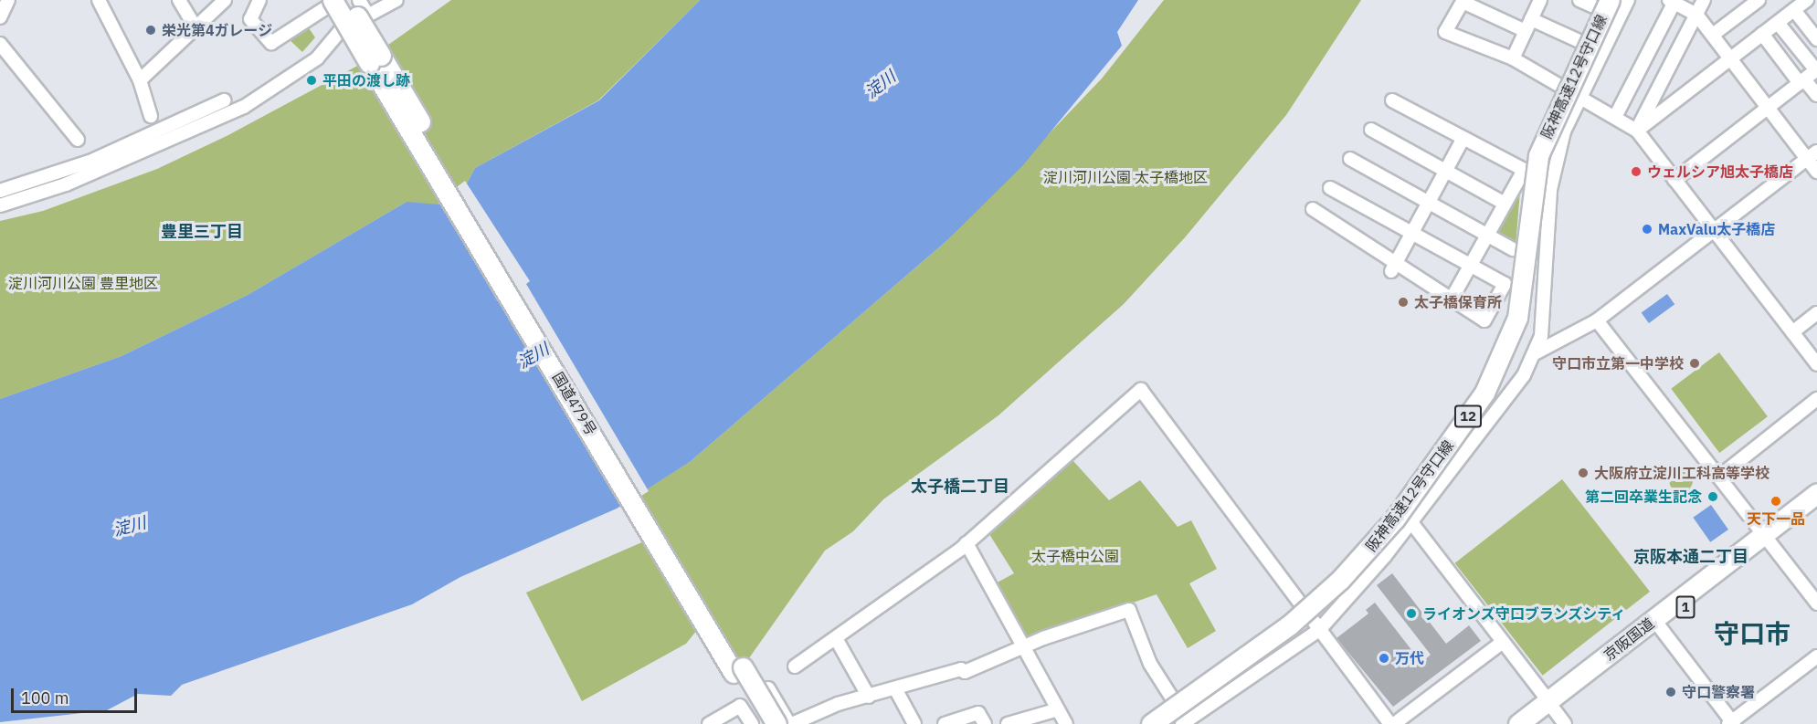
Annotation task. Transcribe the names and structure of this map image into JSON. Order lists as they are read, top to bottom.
{
  "streets": {
    "highway": [
      "阪神高速12号守口線",
      "国道479号",
      "12",
      "1",
      "京阪国道"
    ]
  },
  "districts": [
    "豊里三丁目",
    "太子橋二丁目",
    "京阪本通二丁目",
    "守口市"
  ],
  "water": ["淀川"],
  "parks": ["淀川河川公園 太子橋地区", "淀川河川公園 豊里地区", "太子橋中公園"],
  "places": [
    "栄光第4ガレージ",
    "平田の渡し跡",
    "ウェルシア旭太子橋店",
    "MaxValu太子橋店",
    "太子橋保育所",
    "守口市立第一中学校",
    "大阪府立淀川工科高等学校",
    "第二回卒業生記念",
    "天下一品",
    "ライオンズ守口ブランズシティ",
    "万代",
    "守口警察署"
  ],
  "scale_bar": "100 m"
}
